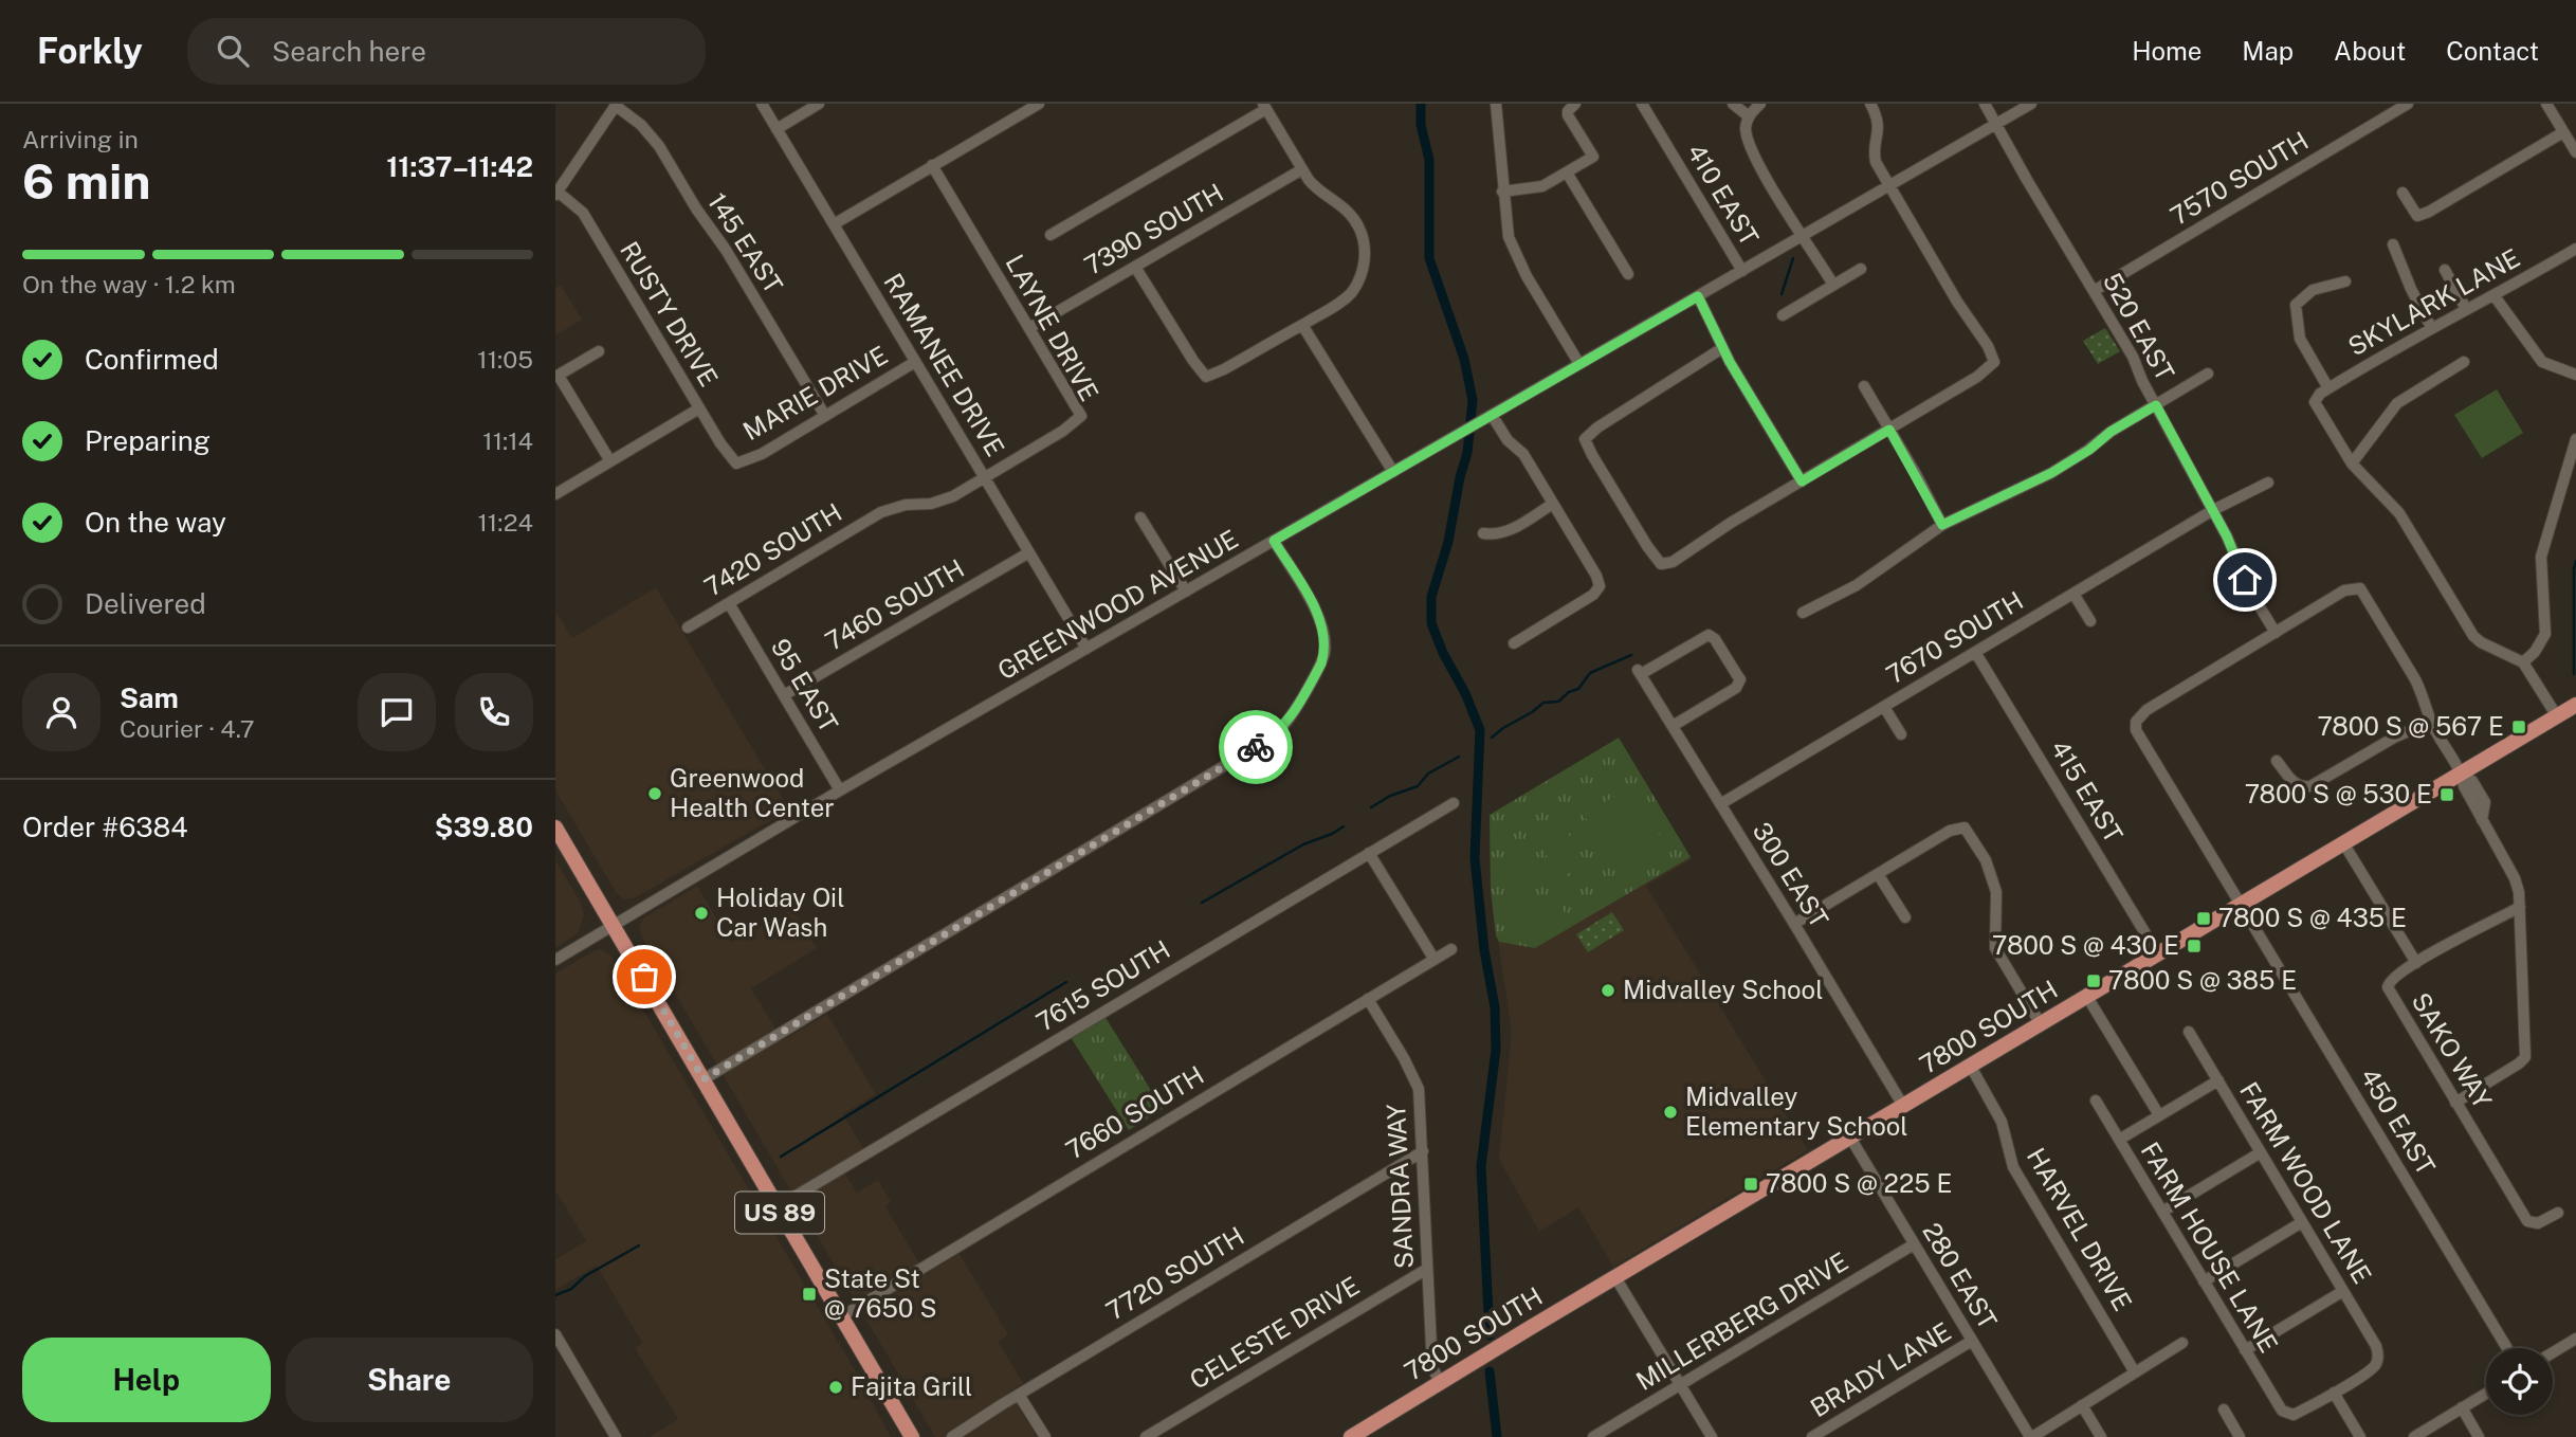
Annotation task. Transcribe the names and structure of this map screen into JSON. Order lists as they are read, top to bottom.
{
  "streets": {
    "main road": ["7800 SOUTH", "US 89"],
    "street": [
      "7570 SOUTH",
      "410 EAST",
      "7390 SOUTH",
      "145 EAST",
      "SKYLARK LANE",
      "RUSTY DRIVE",
      "520 EAST",
      "LAYNE DRIVE",
      "RAMANEE DRIVE",
      "MARIE DRIVE",
      "7420 SOUTH",
      "7460 SOUTH",
      "GREENWOOD AVENUE",
      "7670 SOUTH",
      "95 EAST",
      "415 EAST",
      "300 EAST",
      "7615 SOUTH",
      "SAKO WAY",
      "7660 SOUTH",
      "450 EAST",
      "FARM WOOD LANE",
      "SANDRA WAY",
      "HARVEL DRIVE",
      "FARM HOUSE LANE",
      "7720 SOUTH",
      "280 EAST",
      "MILLERBERG DRIVE",
      "CELESTE DRIVE",
      "BRADY LANE"
    ]
  },
  "crossings": [
    ["7570 SOUTH", "520 EAST"],
    ["410 EAST", "GREENWOOD AVENUE"],
    ["7390 SOUTH", "LAYNE DRIVE"],
    ["145 EAST", "MARIE DRIVE"],
    ["RUSTY DRIVE", "MARIE DRIVE"],
    ["520 EAST", "GREENWOOD AVENUE"],
    ["520 EAST", "7670 SOUTH"],
    ["520 EAST", "450 EAST"],
    ["LAYNE DRIVE", "RAMANEE DRIVE"],
    ["LAYNE DRIVE", "7420 SOUTH"],
    ["RAMANEE DRIVE", "MARIE DRIVE"],
    ["RAMANEE DRIVE", "7420 SOUTH"],
    ["RAMANEE DRIVE", "7460 SOUTH"],
    ["RAMANEE DRIVE", "GREENWOOD AVENUE"],
    ["7420 SOUTH", "95 EAST"],
    ["7460 SOUTH", "95 EAST"],
    ["GREENWOOD AVENUE", "95 EAST"],
    ["GREENWOOD AVENUE", "US 89"],
    ["7670 SOUTH", "415 EAST"],
    ["7670 SOUTH", "300 EAST"],
    ["415 EAST", "7800 SOUTH"],
    ["300 EAST", "7800 SOUTH"],
    ["7615 SOUTH", "US 89"],
    ["7800 SOUTH", "SAKO WAY"],
    ["7800 SOUTH", "450 EAST"],
    ["7800 SOUTH", "SANDRA WAY"],
    ["7800 SOUTH", "HARVEL DRIVE"],
    ["7800 SOUTH", "280 EAST"],
    ["7660 SOUTH", "SANDRA WAY"],
    ["7660 SOUTH", "US 89"],
    ["FARM WOOD LANE", "FARM HOUSE LANE"],
    ["SANDRA WAY", "7720 SOUTH"],
    ["SANDRA WAY", "CELESTE DRIVE"],
    ["280 EAST", "MILLERBERG DRIVE"],
    ["280 EAST", "BRADY LANE"]
  ],
  "places": {
    "transit": [
      "7800 S @ 567 E",
      "7800 S @ 530 E",
      "7800 S @ 435 E",
      "7800 S @ 430 E",
      "7800 S @ 385 E",
      "7800 S @ 225 E",
      "State St @ 7650 S"
    ],
    "other": [
      "Greenwood Health Center",
      "Holiday Oil Car Wash",
      "Midvalley School",
      "Midvalley Elementary School",
      "Fajita Grill"
    ]
  },
  "page": {
    "header": "Forkly",
    "search": "Search here",
    "nav": [
      "Home",
      "Map",
      "About",
      "Contact"
    ],
    "heading": ["6 min", "Arriving in", "11:37–11:42"],
    "panel": [
      "Sam",
      "Courier · 4.7",
      "Order #6384",
      "$39.80"
    ],
    "bar": "On the way · 1.2 km",
    "list": [
      ["Confirmed", "11:05"],
      ["Preparing", "11:14"],
      ["On the way", "11:24"],
      "Delivered"
    ],
    "buttons": ["Help", "Share"]
  }
}
